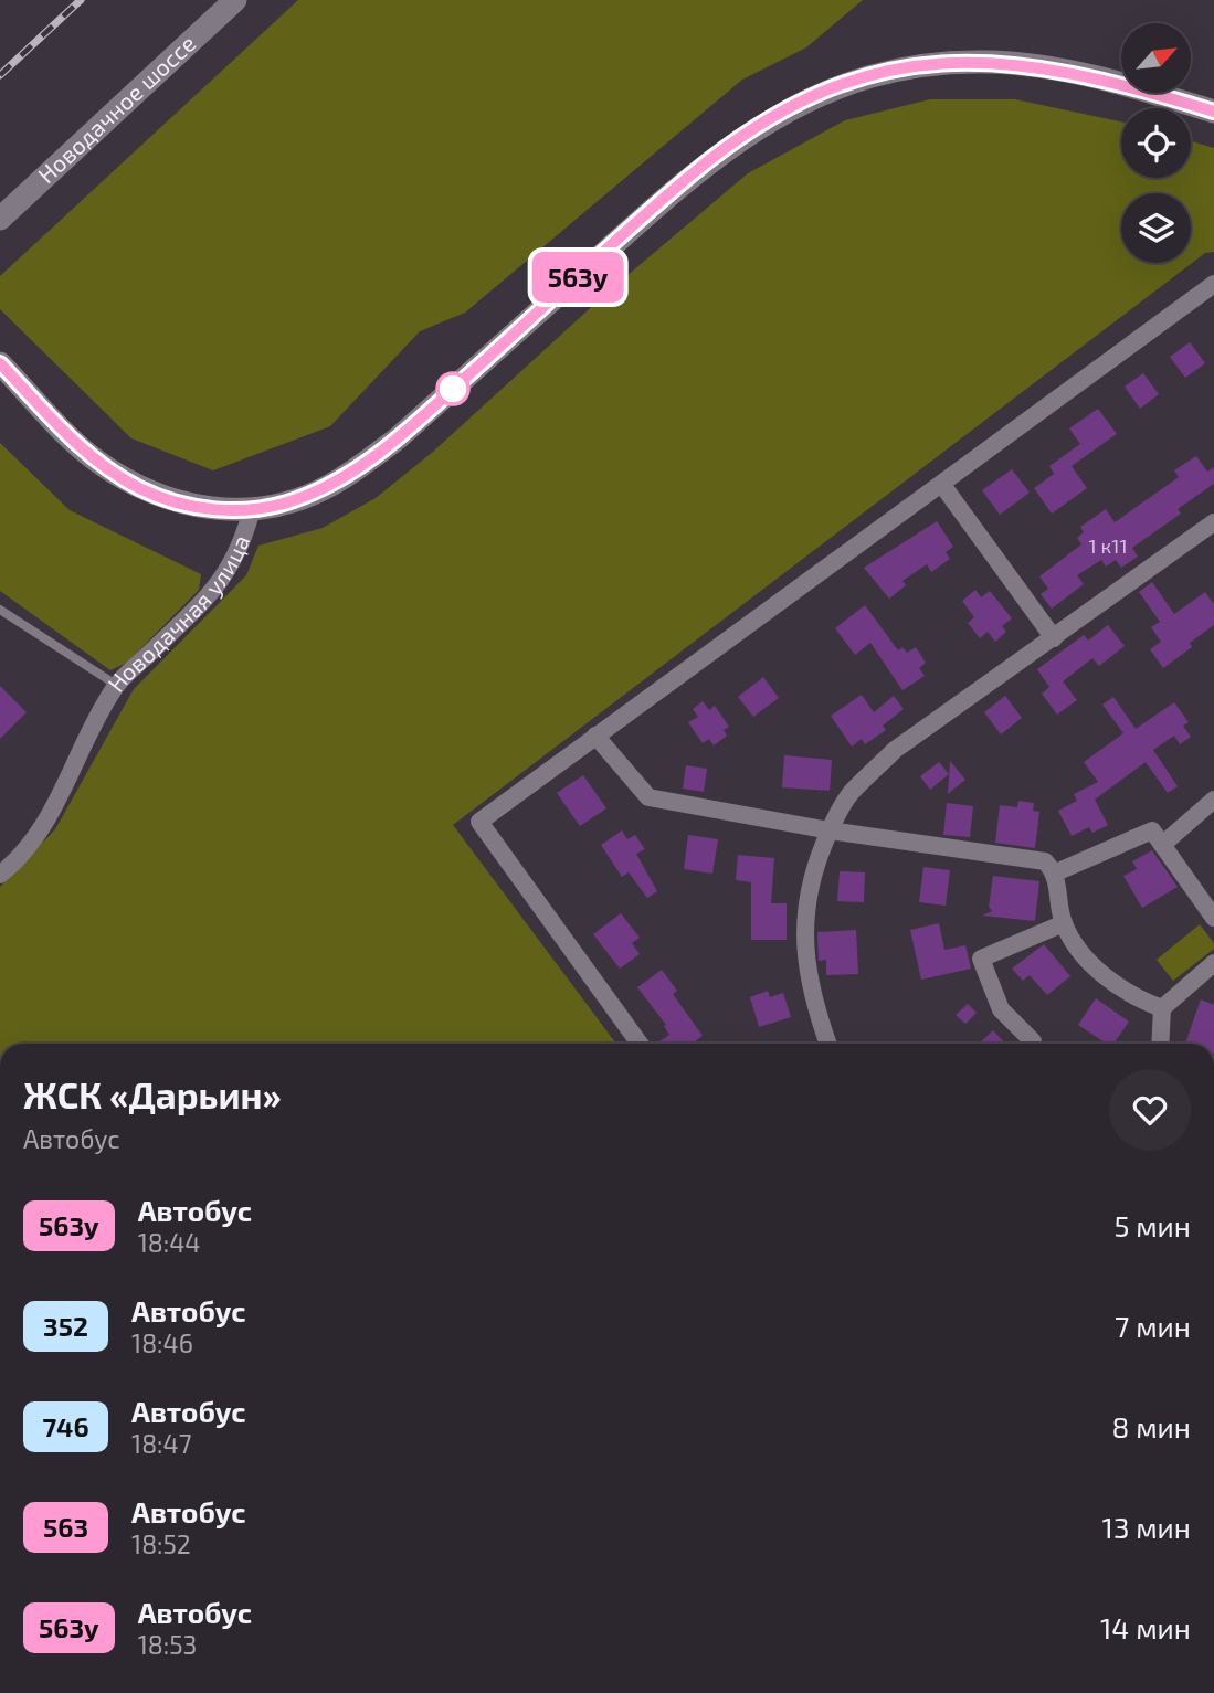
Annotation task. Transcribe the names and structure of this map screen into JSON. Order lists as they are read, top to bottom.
{
  "streets": {
    "street": ["Новодачное шоссе", "Новодачная улица"]
  },
  "lines": ["bus line 563у"],
  "house_numbers": ["1 к11"],
  "north": "top right",
  "page": {
    "on_map": "563у",
    "heading": ["ЖСК «Дарьин»", "Автобус"],
    "list": [
      {
        "mark": "563у",
        "name": "Автобус",
        "note": "18:44",
        "value": "5 мин"
      },
      {
        "mark": "352",
        "name": "Автобус",
        "note": "18:46",
        "value": "7 мин"
      },
      {
        "mark": "746",
        "name": "Автобус",
        "note": "18:47",
        "value": "8 мин"
      },
      {
        "mark": "563",
        "name": "Автобус",
        "note": "18:52",
        "value": "13 мин"
      },
      {
        "mark": "563у",
        "name": "Автобус",
        "note": "18:53",
        "value": "14 мин"
      }
    ]
  }
}
